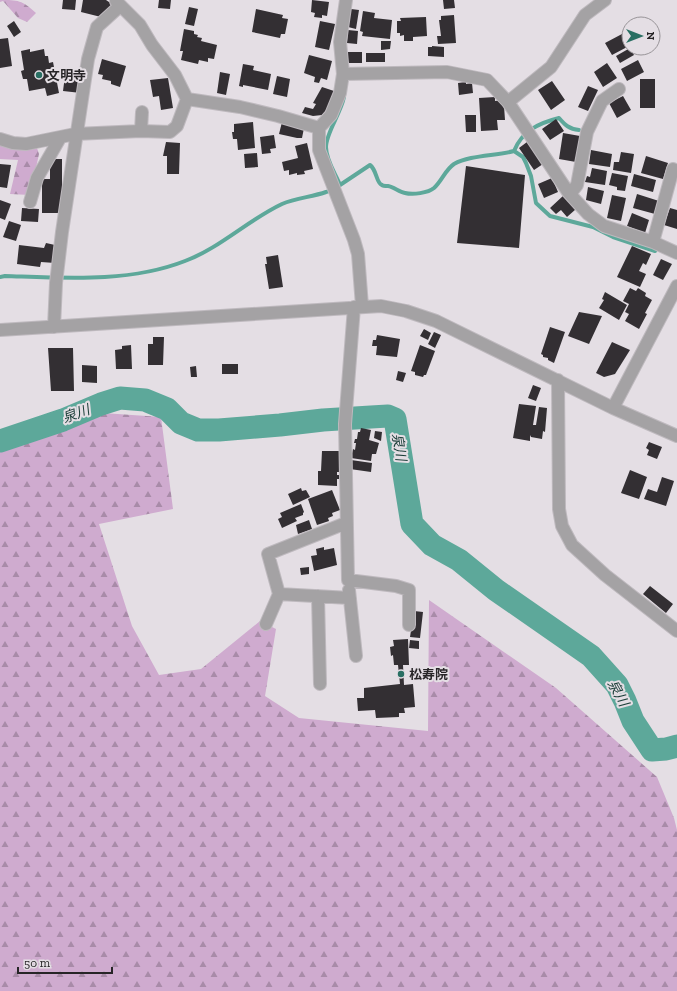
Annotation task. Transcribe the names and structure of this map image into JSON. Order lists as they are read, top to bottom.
{
  "water": ["泉川"],
  "places": ["文明寺", "松寿院"],
  "scale_bar": "50 m",
  "north": "right"
}
